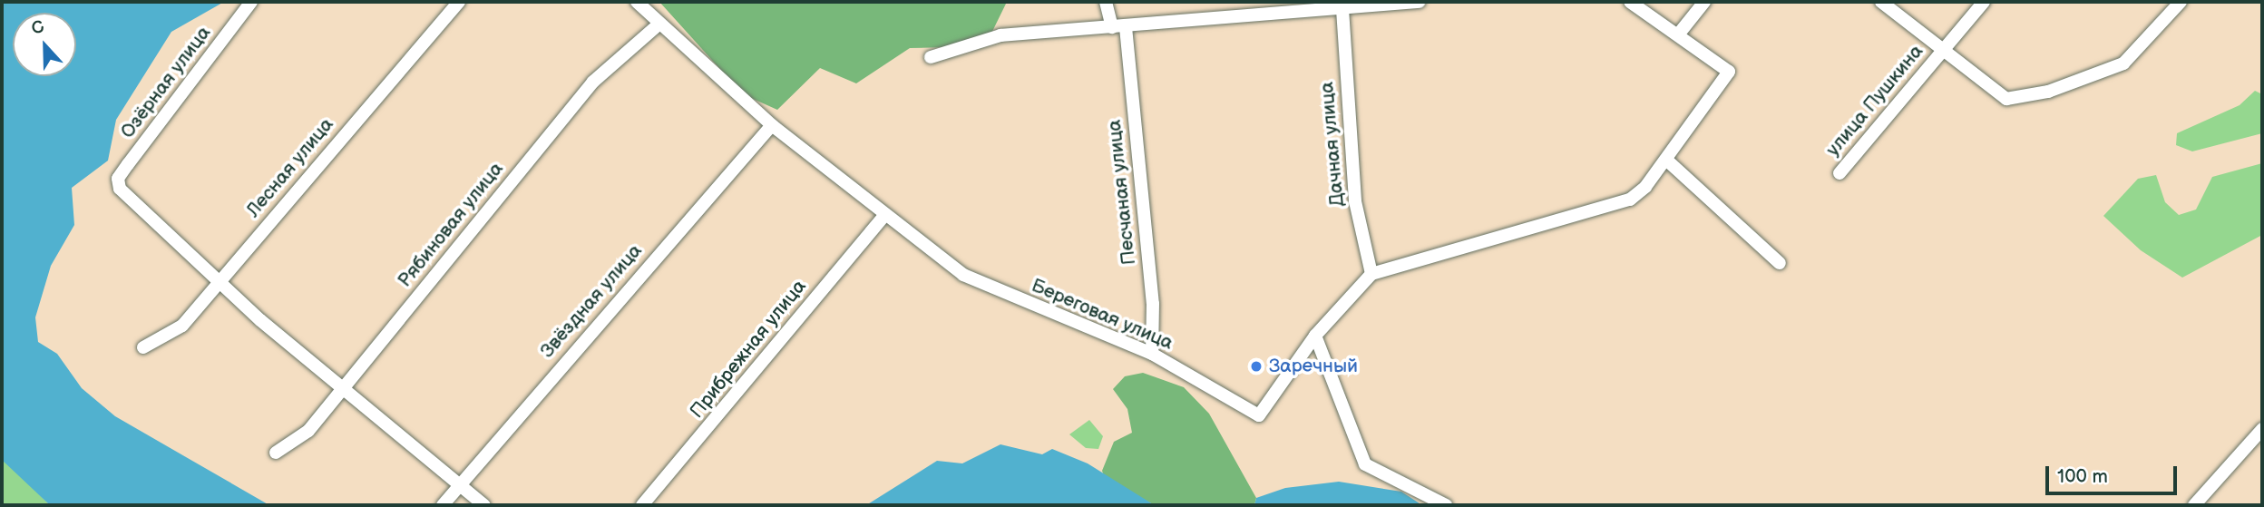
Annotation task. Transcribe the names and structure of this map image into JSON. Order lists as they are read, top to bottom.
{
  "streets": {
    "street": [
      "Озёрная улица",
      "улица Пушкина",
      "Дачная улица",
      "Лесная улица",
      "Песчаная улица",
      "Рябиновая улица",
      "Звёздная улица",
      "Береговая улица",
      "Прибрежная улица"
    ]
  },
  "crossings": [
    ["Озёрная улица", "Лесная улица"],
    ["Дачная улица", "Береговая улица"],
    ["Песчаная улица", "Береговая улица"],
    ["Рябиновая улица", "Береговая улица"],
    ["Звёздная улица", "Береговая улица"],
    ["Береговая улица", "Прибрежная улица"]
  ],
  "places": ["Заречный"],
  "scale_bar": "100 m",
  "north": "top"
}
